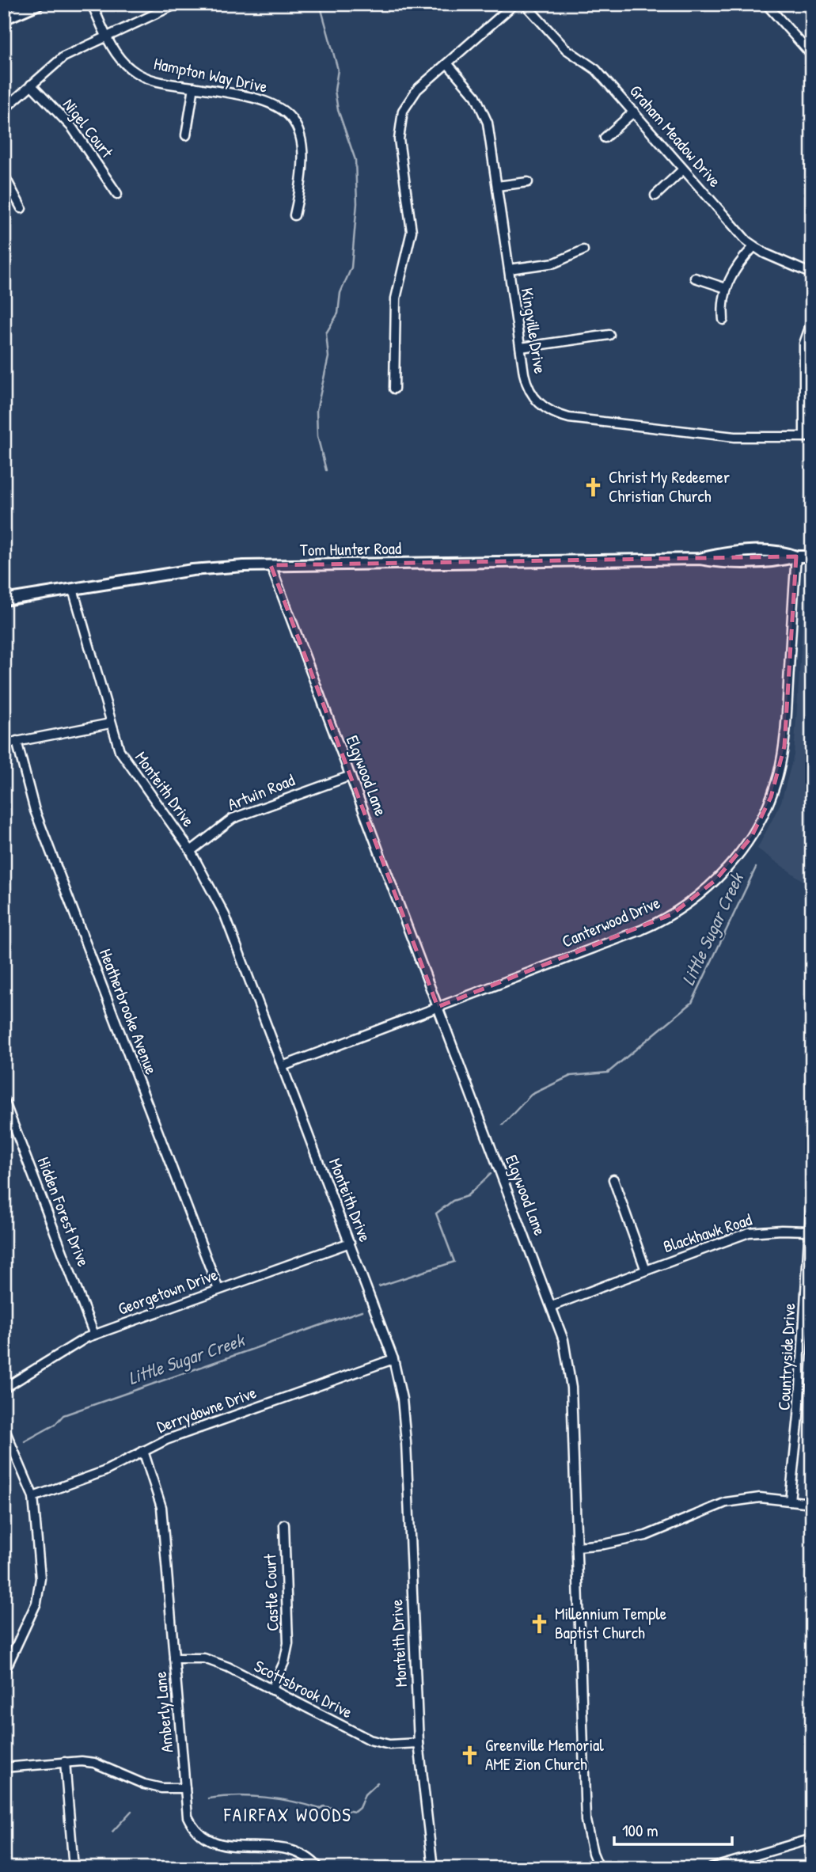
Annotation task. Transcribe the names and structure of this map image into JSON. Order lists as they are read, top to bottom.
{
  "streets": {
    "street": [
      "Hampton Way Drive",
      "Nigel Court",
      "Graham Meadow Drive",
      "Kingville Drive",
      "Tom Hunter Road",
      "Elgywood Lane",
      "Monteith Drive",
      "Artwin Road",
      "Canterwood Drive",
      "Heatherbrooke Avenue",
      "Hidden Forest Drive",
      "Blackhawk Road",
      "Georgetown Drive",
      "Countryside Drive",
      "Derrydowne Drive",
      "Castle Court",
      "Scottsbrook Drive",
      "Amberly Lane"
    ]
  },
  "crossings": [
    ["Tom Hunter Road", "Elgywood Lane"],
    ["Tom Hunter Road", "Monteith Drive"],
    ["Tom Hunter Road", "Canterwood Drive"],
    ["Elgywood Lane", "Artwin Road"],
    ["Elgywood Lane", "Canterwood Drive"],
    ["Elgywood Lane", "Blackhawk Road"],
    ["Monteith Drive", "Artwin Road"],
    ["Monteith Drive", "Canterwood Drive"],
    ["Monteith Drive", "Georgetown Drive"],
    ["Monteith Drive", "Derrydowne Drive"],
    ["Monteith Drive", "Scottsbrook Drive"],
    ["Heatherbrooke Avenue", "Georgetown Drive"],
    ["Hidden Forest Drive", "Georgetown Drive"],
    ["Blackhawk Road", "Countryside Drive"],
    ["Derrydowne Drive", "Amberly Lane"],
    ["Castle Court", "Scottsbrook Drive"],
    ["Scottsbrook Drive", "Amberly Lane"]
  ],
  "districts": ["FAIRFAX WOODS"],
  "water": ["Little Sugar Creek"],
  "places": {
    "church": ["Christ My Redeemer Christian Church", "Millennium Temple Baptist Church", "Greenville Memorial AME Zion Church"]
  },
  "scale_bar": "100 m"
}
